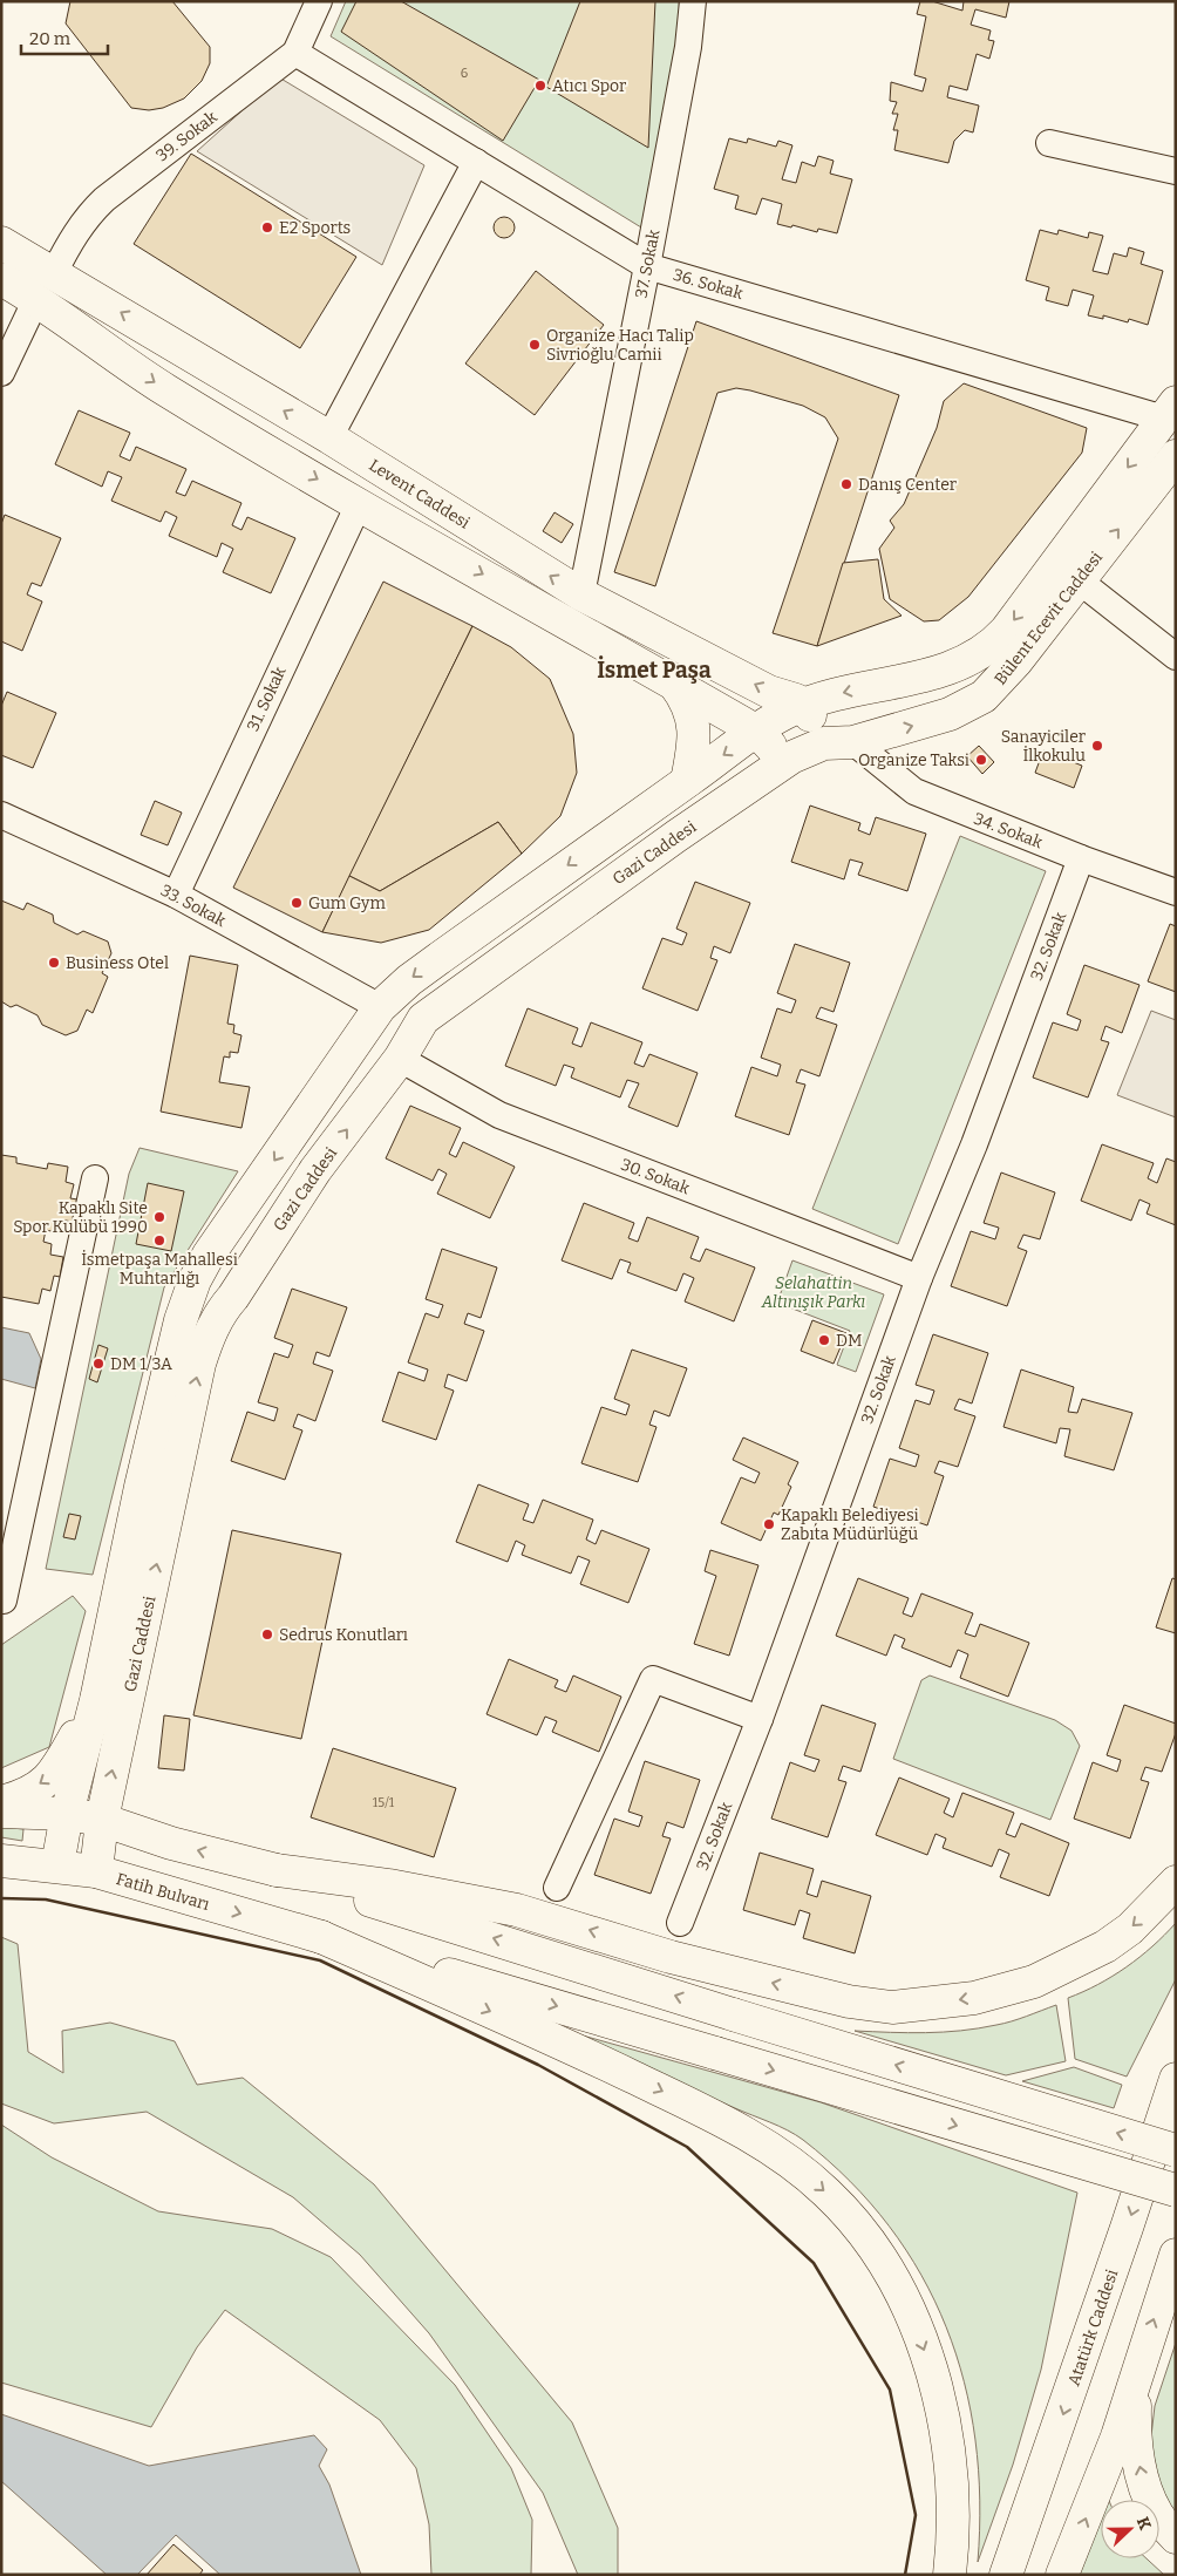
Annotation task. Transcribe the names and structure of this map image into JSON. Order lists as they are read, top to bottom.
{
  "streets": {
    "main road": [
      "Levent Caddesi",
      "Bülent Ecevit Caddesi",
      "Gazi Caddesi",
      "Fatih Bulvarı",
      "Atatürk Caddesi"
    ],
    "street": [
      "39. Sokak",
      "37. Sokak",
      "36. Sokak",
      "31. Sokak",
      "34. Sokak",
      "33. Sokak",
      "32. Sokak",
      "30. Sokak"
    ]
  },
  "crossings": [
    ["39. Sokak", "36. Sokak"],
    ["39. Sokak", "Levent Caddesi"],
    ["37. Sokak", "36. Sokak"],
    ["37. Sokak", "Levent Caddesi"],
    ["Levent Caddesi", "Bülent Ecevit Caddesi"],
    ["Levent Caddesi", "34. Sokak"],
    ["Levent Caddesi", "Gazi Caddesi"],
    ["Bülent Ecevit Caddesi", "34. Sokak"],
    ["Bülent Ecevit Caddesi", "Gazi Caddesi"],
    ["31. Sokak", "33. Sokak"],
    ["34. Sokak", "Gazi Caddesi"],
    ["34. Sokak", "32. Sokak"],
    ["Gazi Caddesi", "30. Sokak"],
    ["Gazi Caddesi", "Fatih Bulvarı"],
    ["32. Sokak", "30. Sokak"]
  ],
  "districts": ["İsmet Paşa"],
  "parks": ["Selahattin Altınışık Parkı"],
  "places": [
    "Atıcı Spor",
    "E2 Sports",
    "Organize Hacı Talip Sivrioğlu Camii",
    "Danış Center",
    "Sanayiciler İlkokulu",
    "Organize Taksi",
    "Gum Gym",
    "Business Otel",
    "Kapaklı Site Spor Kulübü 1990",
    "İsmetpaşa Mahallesi Muhtarlığı",
    "DM",
    "DM 1/3A",
    "Kapaklı Belediyesi Zabıta Müdürlüğü",
    "Sedrus Konutları"
  ],
  "house_numbers": ["6", "15/1"],
  "scale_bar": "20 m",
  "north": "right"
}
